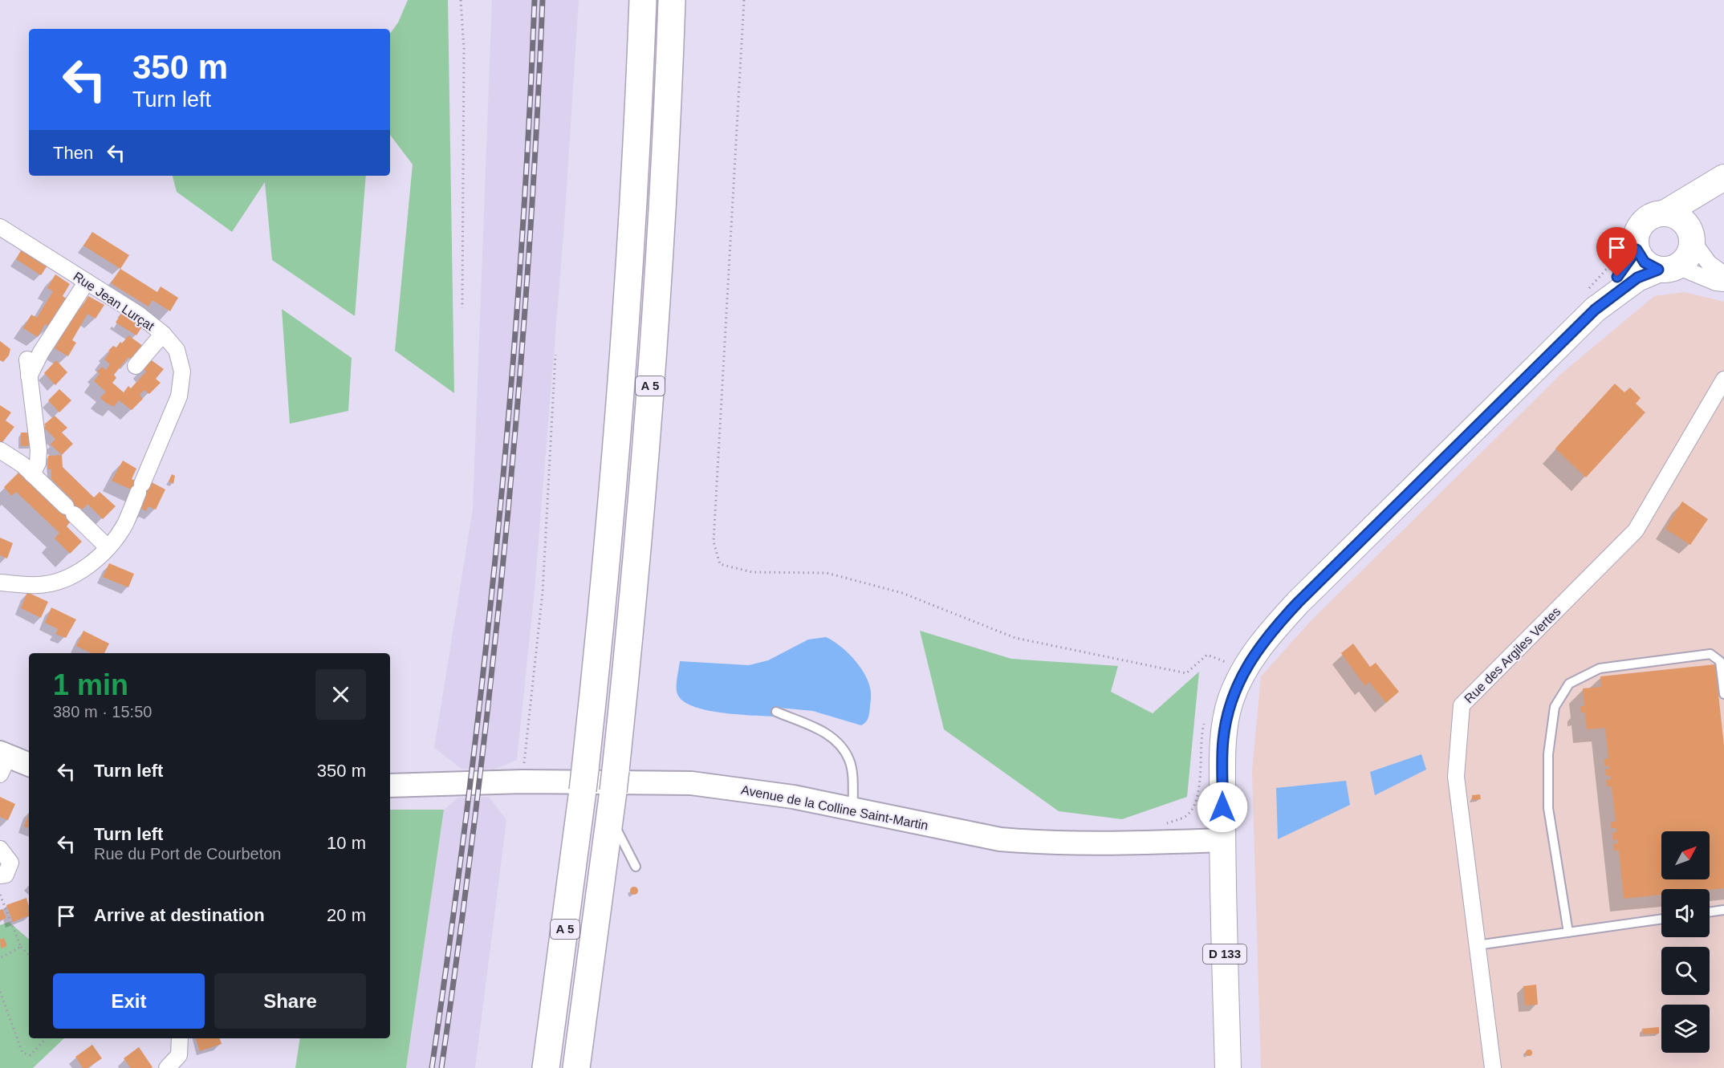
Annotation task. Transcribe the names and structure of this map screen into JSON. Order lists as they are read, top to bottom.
{
  "streets": {
    "highway": ["A 5"],
    "main road": ["D 133"],
    "street": ["Rue Jean Lurçat", "Rue des Argiles Vertes", "Avenue de la Colline Saint-Martin"]
  },
  "crossings": [
    ["Avenue de la Colline Saint-Martin", "D 133"]
  ],
  "north": "top right",
  "page": {
    "turn": ["350 m", "Turn left"],
    "then": "Then",
    "heading": ["1 min", "380 m · 15:50"],
    "list": [
      {
        "name": "Turn left",
        "value": "350 m"
      },
      {
        "name": "Turn left",
        "note": "Rue du Port de Courbeton",
        "value": "10 m"
      },
      {
        "name": "Arrive at destination",
        "value": "20 m"
      }
    ],
    "buttons": ["Exit", "Share"]
  }
}
